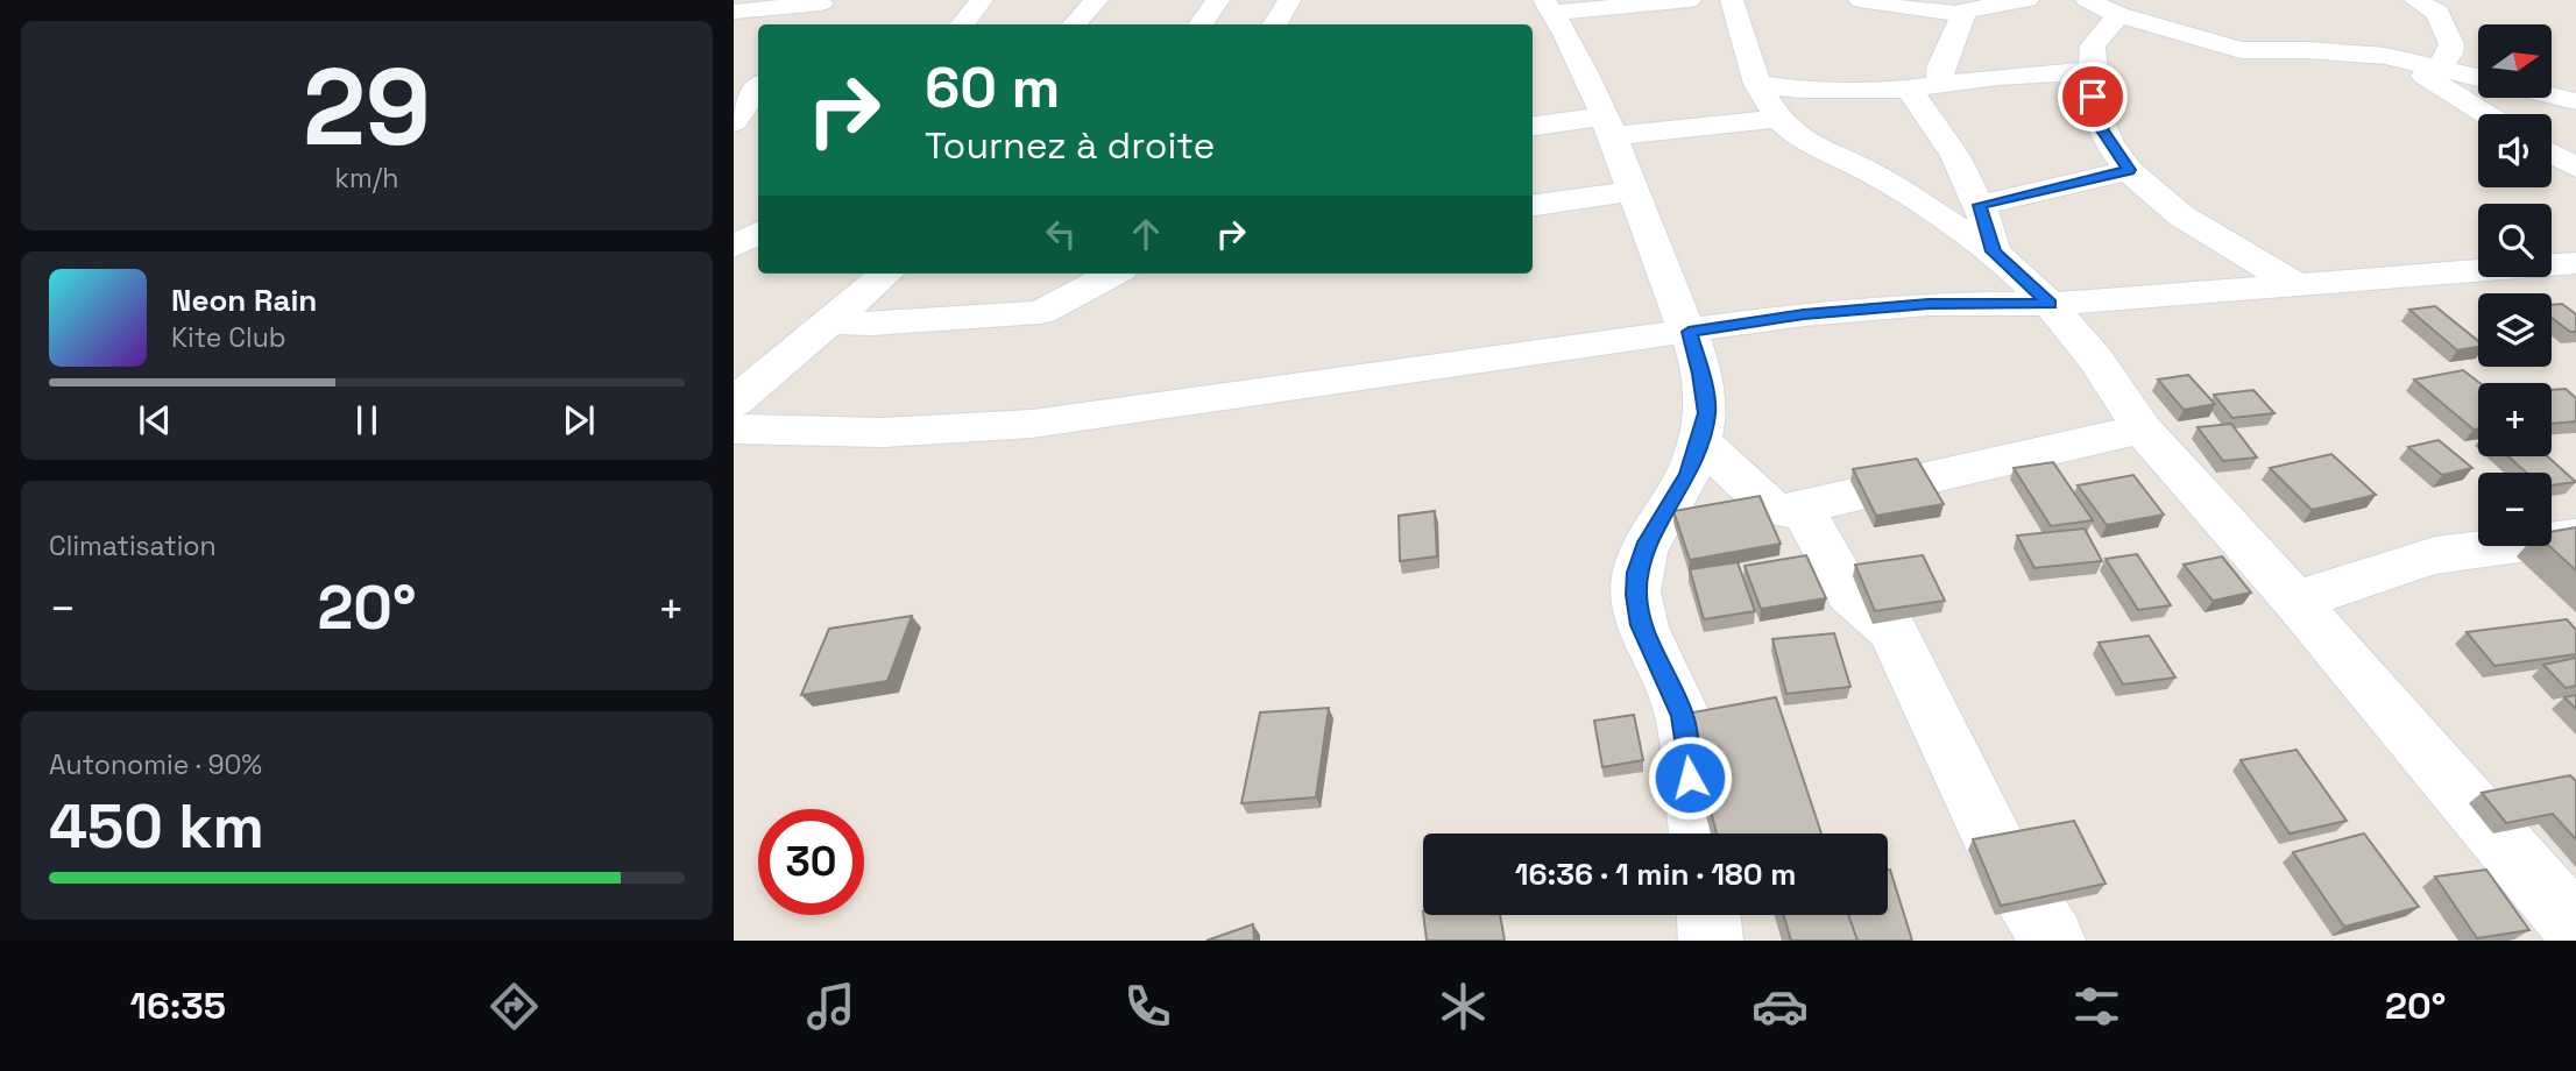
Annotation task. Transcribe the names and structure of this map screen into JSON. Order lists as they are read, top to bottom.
{
  "north": "right",
  "page": {
    "tile": [
      ["29", "km/h"],
      "Climatisation",
      ["Autonomie · 90%", "450 km"]
    ],
    "map_buttons": ["+", "−"],
    "turn": ["60 m", "Tournez à droite"],
    "song": ["Neon Rain", "Kite Club"],
    "heat": ["−", "20°", "+"],
    "limit": "30",
    "trip": "16:36 · 1 min · 180 m",
    "tabs": ["16:35", "20°"]
  }
}
